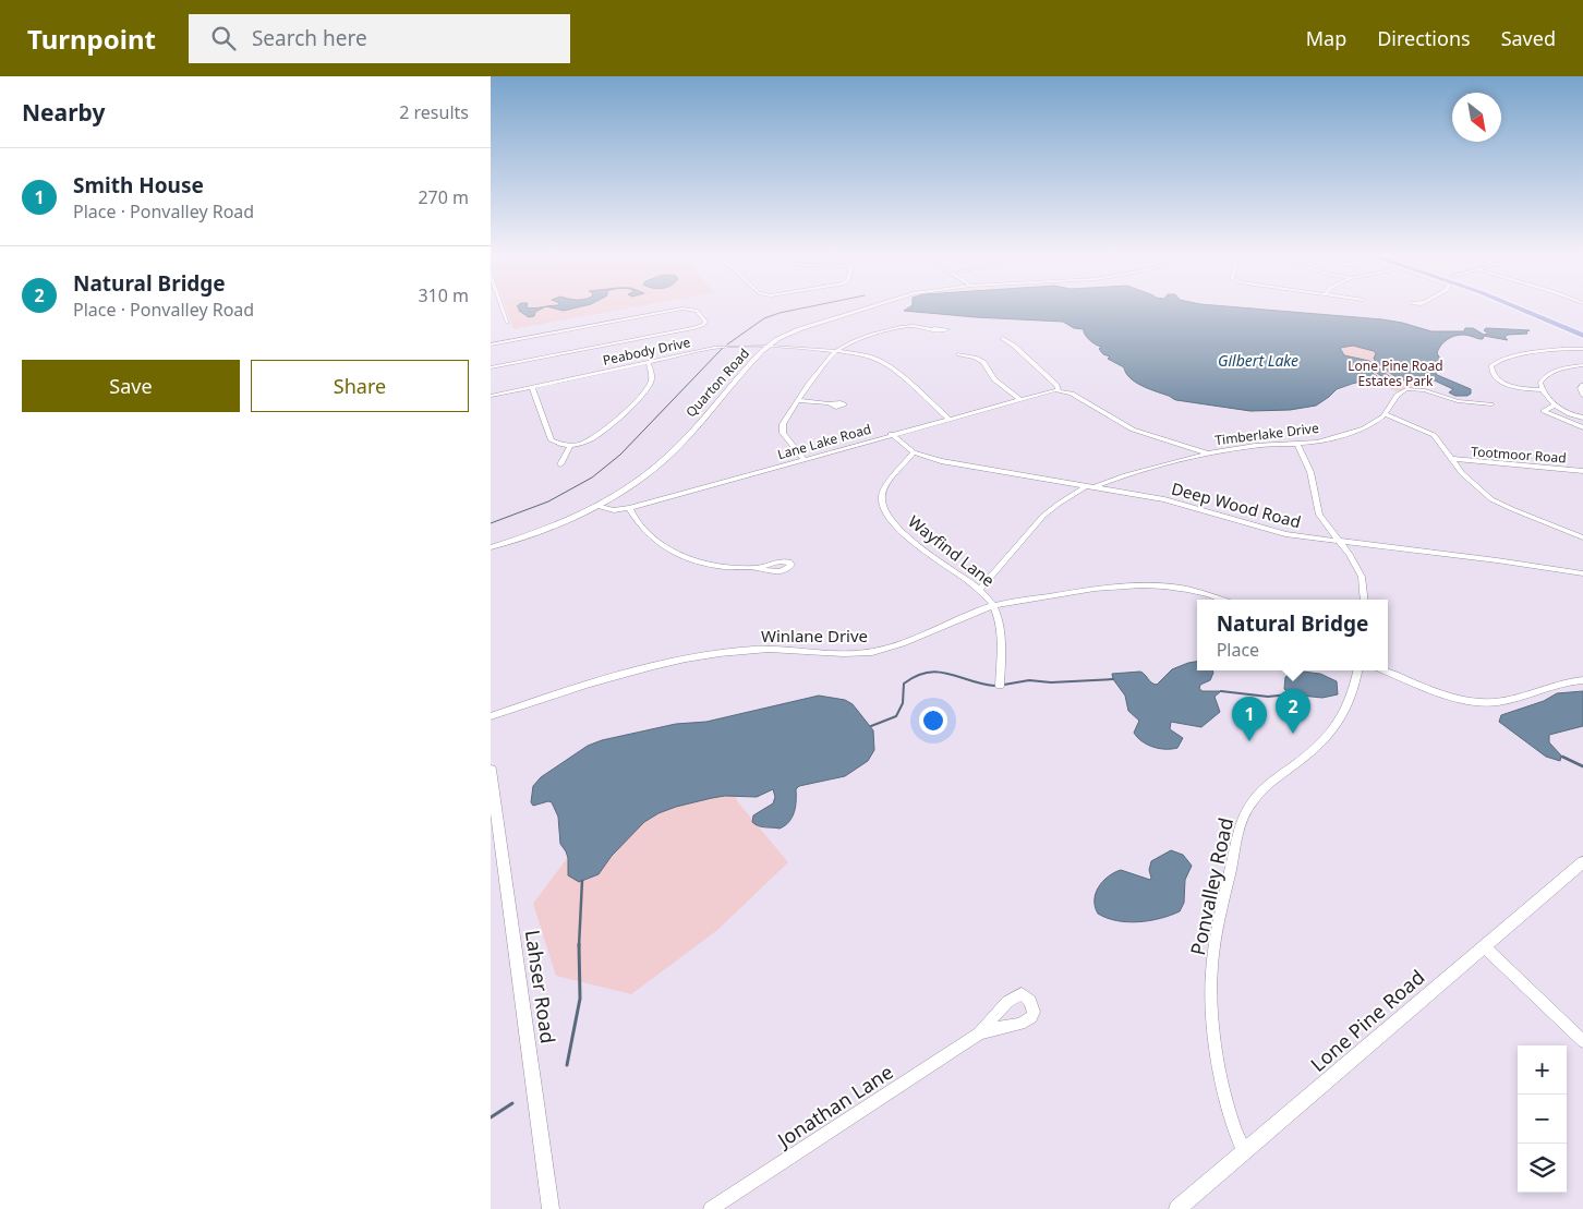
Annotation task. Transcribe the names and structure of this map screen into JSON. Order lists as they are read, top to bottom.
{
  "streets": {
    "street": [
      "Peabody Drive",
      "Quarton Road",
      "Timberlake Drive",
      "Lane Lake Road",
      "Tootmoor Road",
      "Deep Wood Road",
      "Wayfind Lane",
      "Winlane Drive",
      "Ponvalley Road",
      "Lahser Road",
      "Lone Pine Road",
      "Jonathan Lane"
    ]
  },
  "crossings": [
    ["Peabody Drive", "Quarton Road"],
    ["Peabody Drive", "Lane Lake Road"],
    ["Quarton Road", "Lane Lake Road"],
    ["Timberlake Drive", "Deep Wood Road"],
    ["Timberlake Drive", "Wayfind Lane"],
    ["Lane Lake Road", "Deep Wood Road"],
    ["Deep Wood Road", "Wayfind Lane"],
    ["Wayfind Lane", "Winlane Drive"],
    ["Ponvalley Road", "Lone Pine Road"]
  ],
  "water": ["Gilbert Lake"],
  "parks": ["Lone Pine Road Estates Park"],
  "north": "bottom right",
  "page": {
    "header": "Turnpoint",
    "search": "Search here",
    "nav": ["Map", "Directions", "Saved"],
    "heading": ["Nearby", "2 results"],
    "list": [
      {
        "mark": "1",
        "name": "Smith House",
        "note": "Place · Ponvalley Road",
        "value": "270 m"
      },
      {
        "mark": "2",
        "name": "Natural Bridge",
        "note": "Place · Ponvalley Road",
        "value": "310 m"
      }
    ],
    "buttons": ["Save", "Share"],
    "popup": ["Natural Bridge", "Place"],
    "pins": ["2", "1"],
    "map_buttons": ["+", "−"]
  }
}
